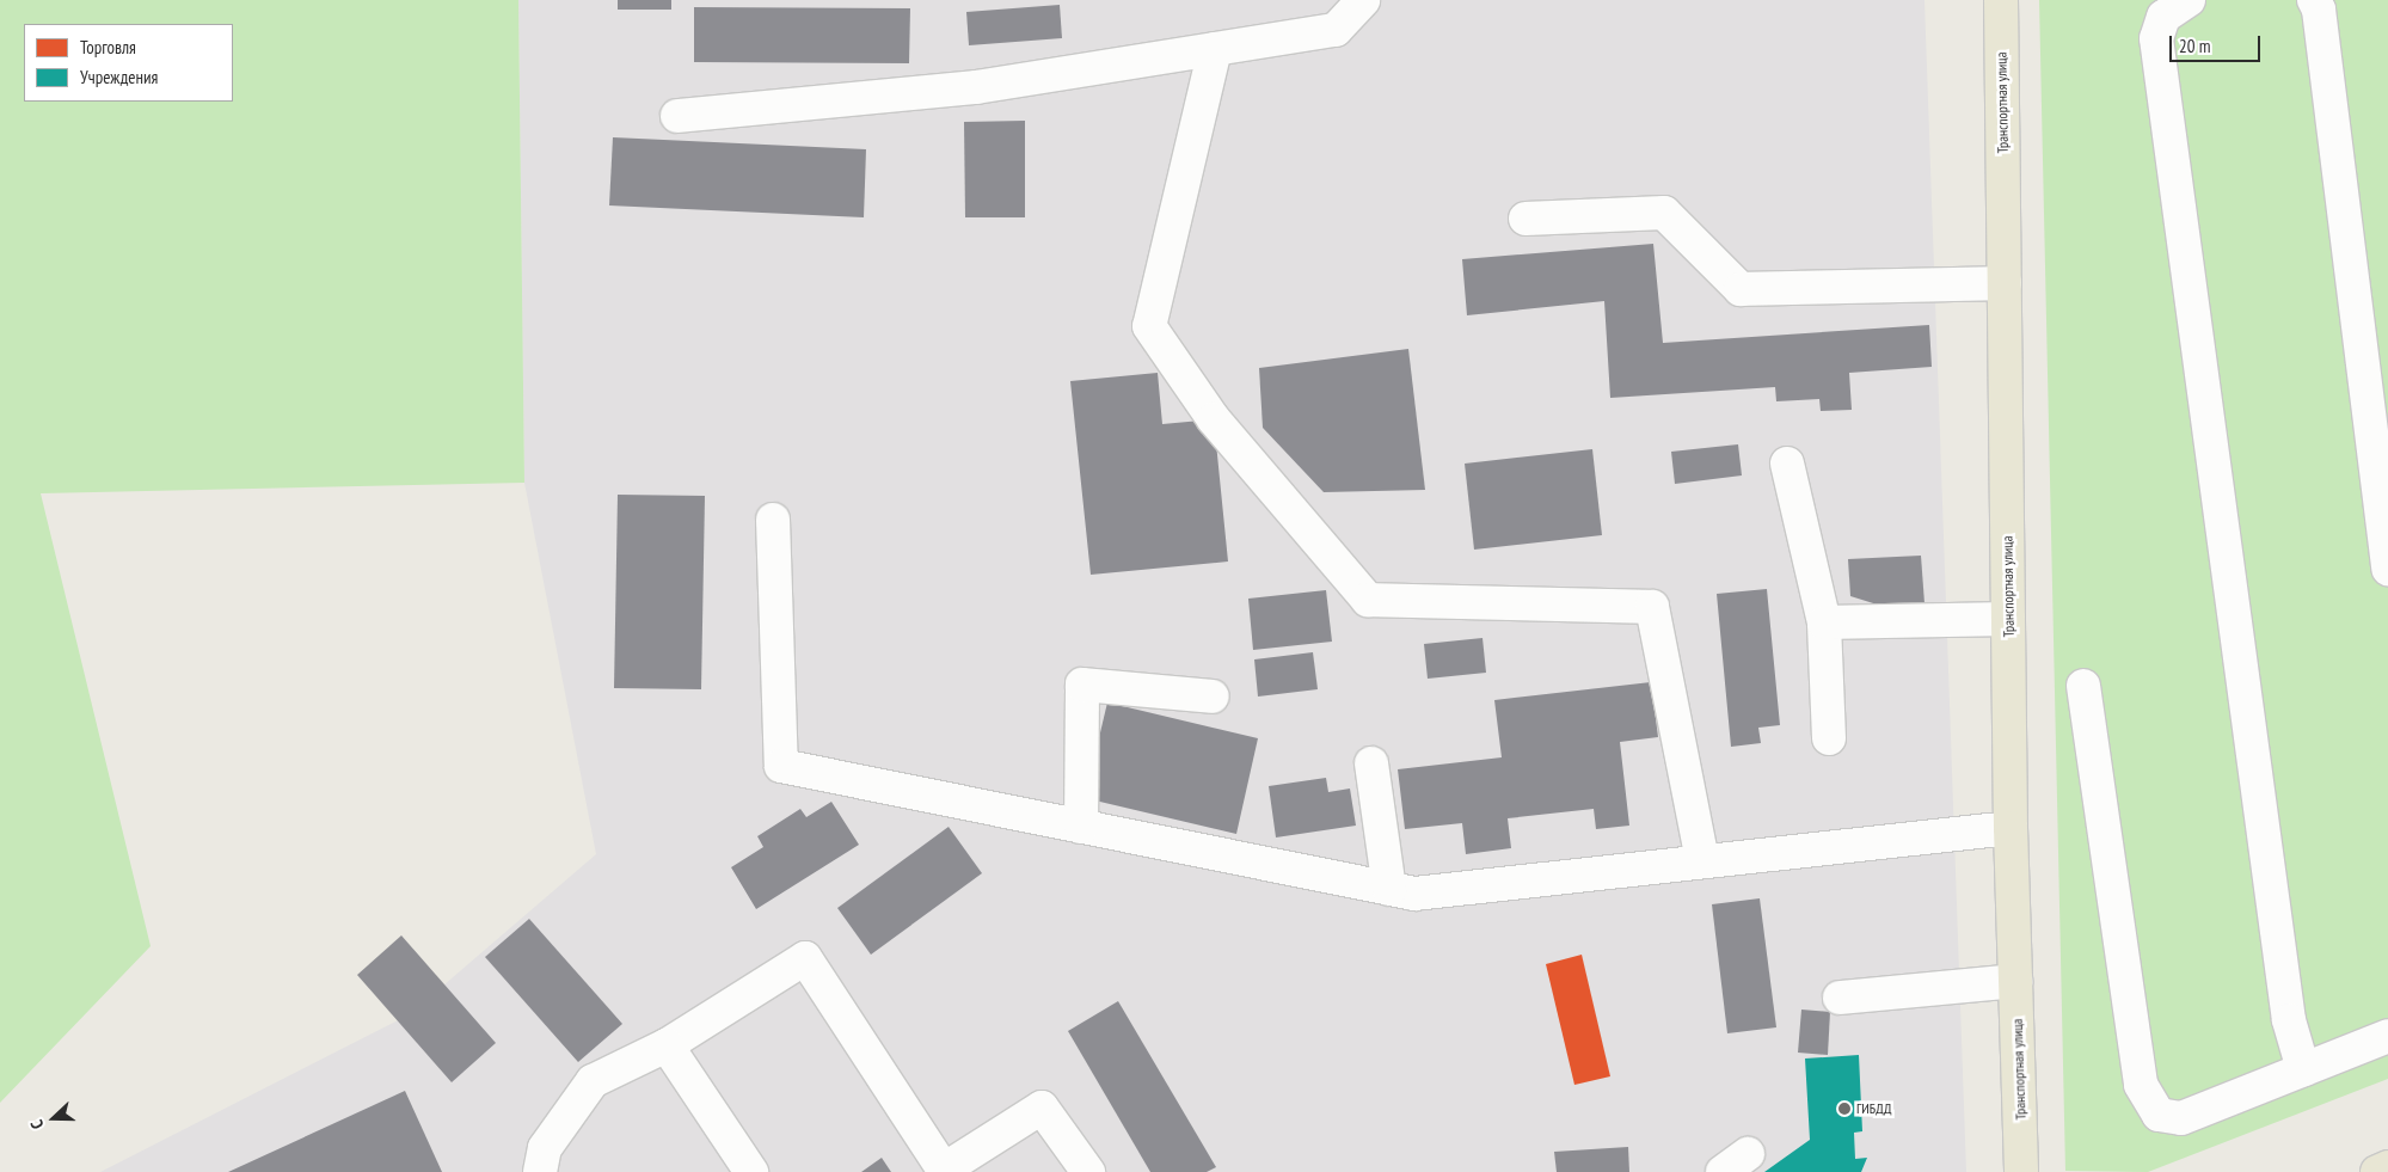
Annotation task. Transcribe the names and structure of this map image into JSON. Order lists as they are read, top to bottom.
{
  "streets": {
    "main road": ["Транспортная улица"]
  },
  "places": ["ГИБДД"],
  "legend": ["Торговля", "Учреждения"],
  "scale_bar": "20 m",
  "north": "left"
}
